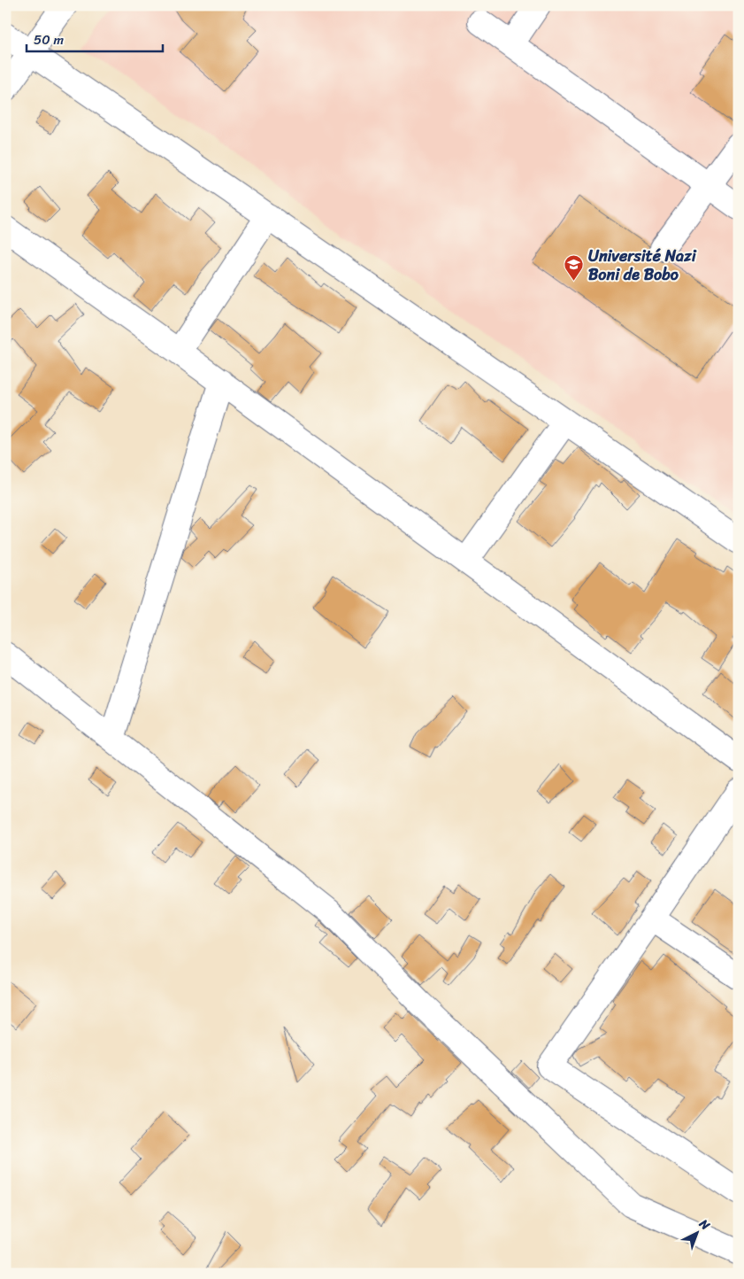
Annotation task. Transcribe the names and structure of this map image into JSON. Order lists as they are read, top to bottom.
{
  "places": {
    "school or university": ["Université Nazi Boni de Bobo"]
  },
  "scale_bar": "50 m",
  "north": "top right"
}
